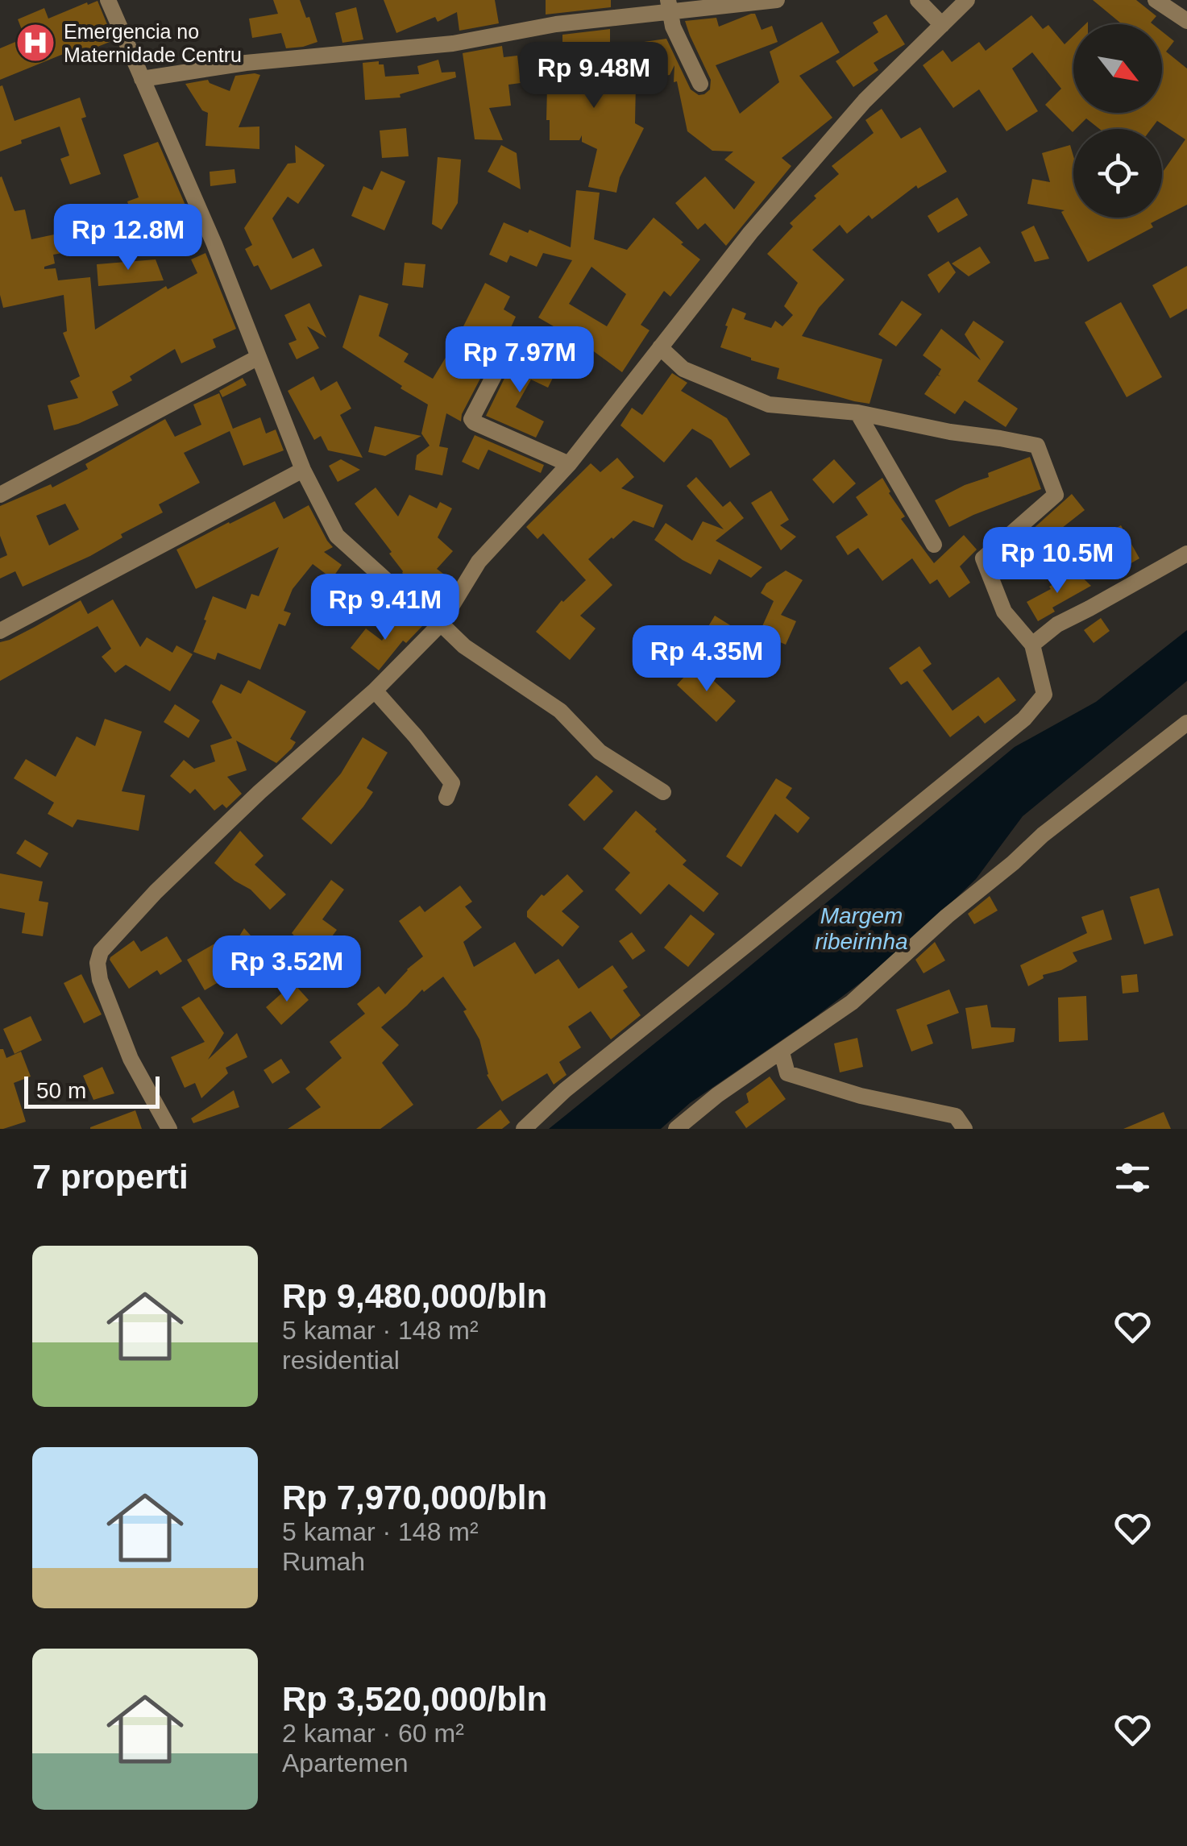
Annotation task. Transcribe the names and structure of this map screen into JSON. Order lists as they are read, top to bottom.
{
  "water": ["Margem ribeirinha"],
  "places": {
    "hospital": ["Emergencia no Maternidade Centru"]
  },
  "scale_bar": "50 m",
  "north": "bottom right",
  "page": {
    "price": [
      "Rp 9.48M",
      "Rp 12.8M",
      "Rp 7.97M",
      "Rp 10.5M",
      "Rp 9.41M",
      "Rp 4.35M",
      "Rp 3.52M"
    ],
    "scale": "50 m",
    "heading": "7 properti",
    "list": [
      {
        "name": "Rp 9,480,000/bln",
        "note": "5 kamar · 148 m² · residential"
      },
      {
        "name": "Rp 7,970,000/bln",
        "note": "5 kamar · 148 m² · Rumah"
      },
      {
        "name": "Rp 3,520,000/bln",
        "note": "2 kamar · 60 m² · Apartemen"
      }
    ]
  }
}
